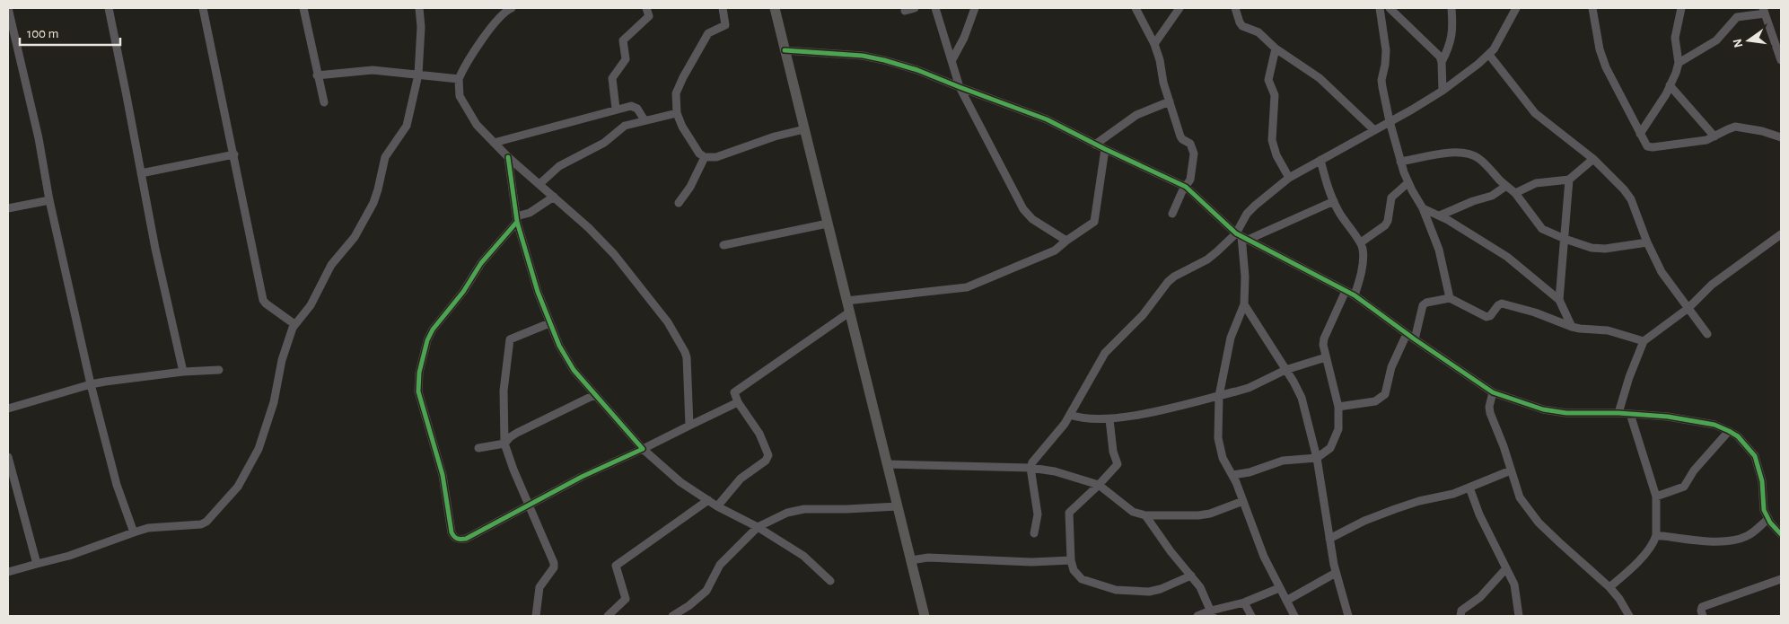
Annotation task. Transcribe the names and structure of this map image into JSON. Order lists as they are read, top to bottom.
{
  "scale_bar": "100 m",
  "north": "left"
}
